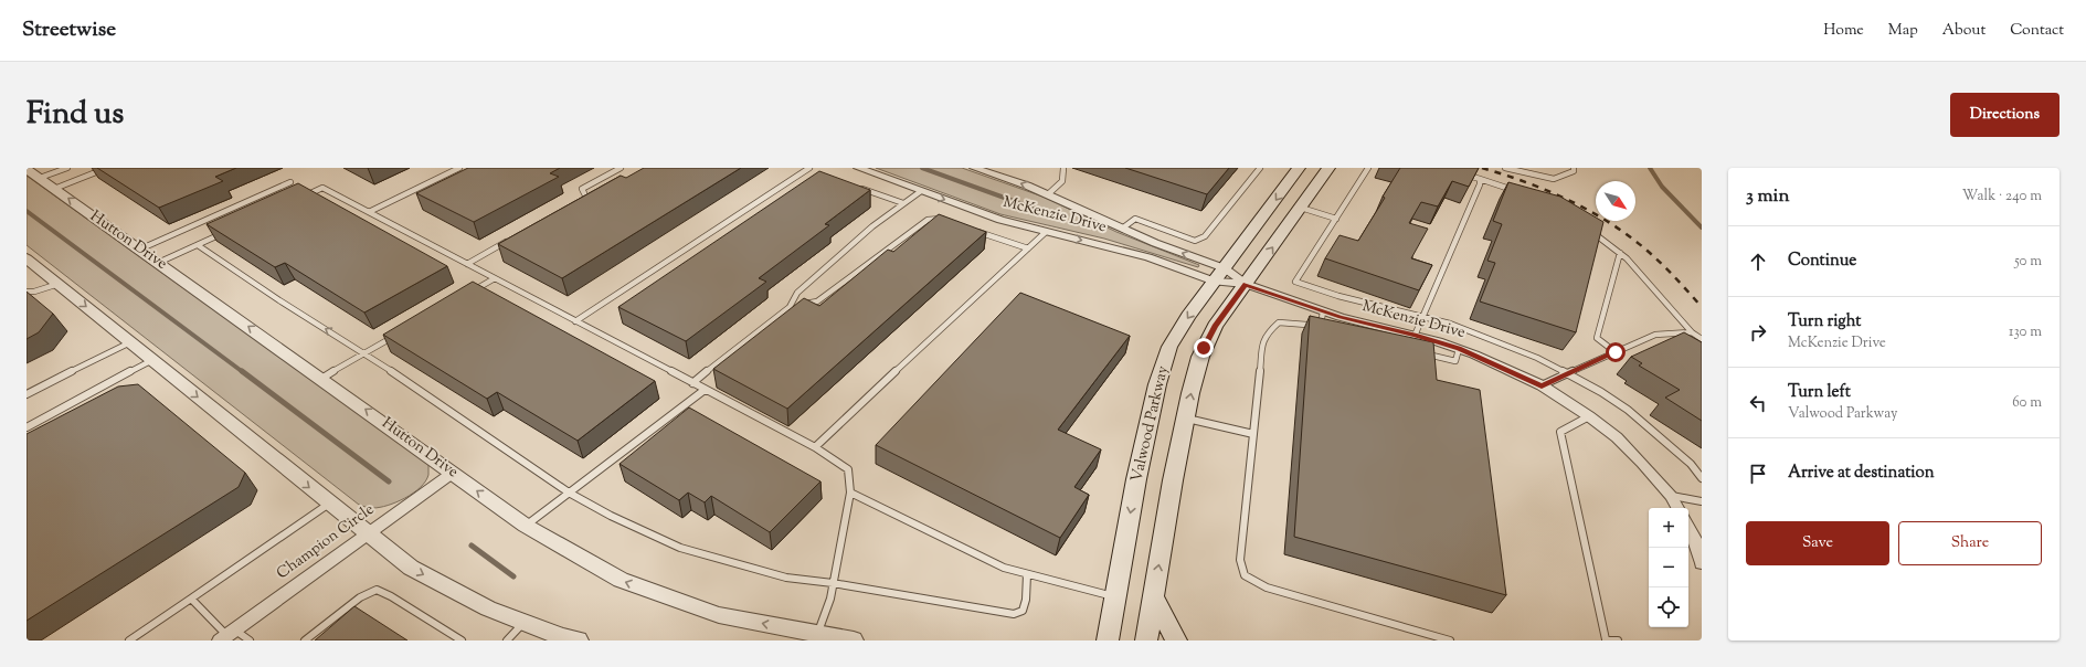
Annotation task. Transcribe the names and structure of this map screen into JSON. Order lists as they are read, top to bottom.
{
  "streets": {
    "main road": ["Valwood Parkway"],
    "street": ["McKenzie Drive", "Hutton Drive", "Champion Circle"]
  },
  "crossings": [
    ["McKenzie Drive", "Valwood Parkway"],
    ["Hutton Drive", "Champion Circle"]
  ],
  "north": "bottom right",
  "page": {
    "header": "Streetwise",
    "nav": [
      "Home",
      "Map",
      "About",
      "Contact"
    ],
    "title": "Find us",
    "buttons": [
      "Directions",
      ["Save", "Share"]
    ],
    "heading": ["3 min", "Walk · 240 m"],
    "list": [
      ["Continue", "50 m"],
      ["Turn right", "McKenzie Drive", "130 m"],
      ["Turn left", "Valwood Parkway", "60 m"],
      "Arrive at destination"
    ],
    "map_buttons": ["+", "−"]
  }
}
